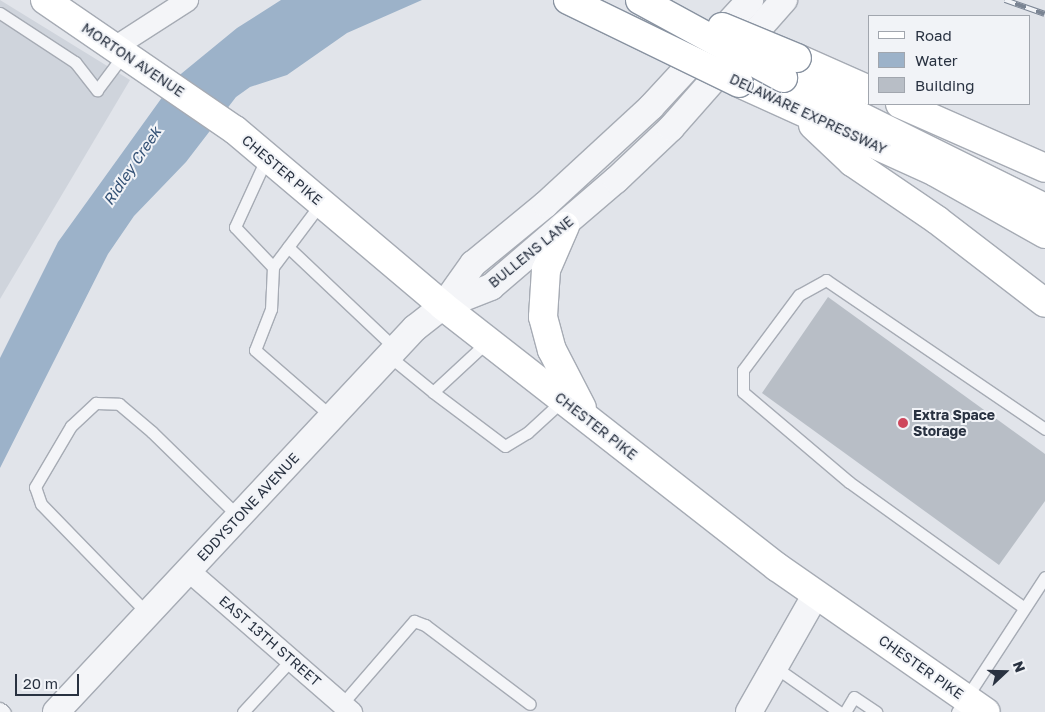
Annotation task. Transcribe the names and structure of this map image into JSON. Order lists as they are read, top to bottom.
{
  "streets": {
    "main road": ["MORTON AVENUE", "DELAWARE EXPRESSWAY", "CHESTER PIKE"],
    "street": ["BULLENS LANE", "EDDYSTONE AVENUE", "EAST 13TH STREET"]
  },
  "crossings": [
    ["MORTON AVENUE", "CHESTER PIKE"],
    ["CHESTER PIKE", "BULLENS LANE"],
    ["CHESTER PIKE", "EDDYSTONE AVENUE"],
    ["BULLENS LANE", "EDDYSTONE AVENUE"],
    ["EDDYSTONE AVENUE", "EAST 13TH STREET"]
  ],
  "water": ["Ridley Creek"],
  "places": ["Extra Space Storage"],
  "legend": ["Road", "Water", "Building"],
  "scale_bar": "20 m",
  "north": "right"
}
